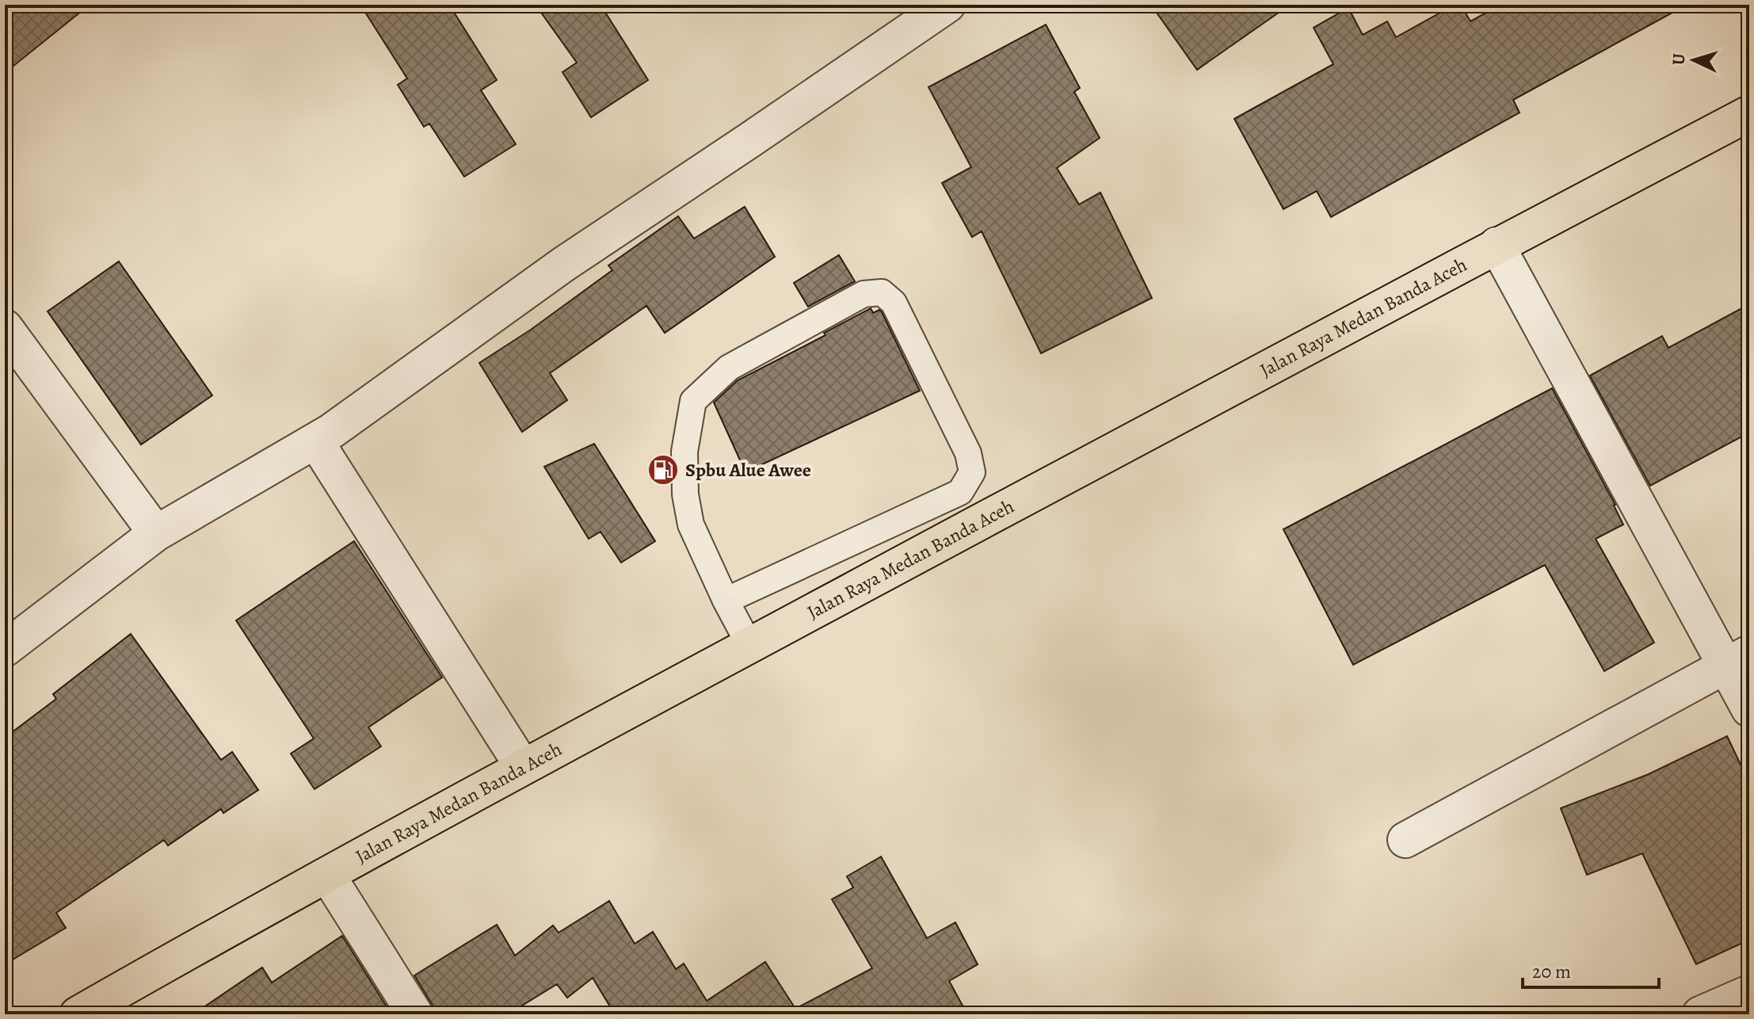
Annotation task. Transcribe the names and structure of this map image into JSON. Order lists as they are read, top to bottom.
{
  "streets": {
    "highway": ["Jalan Raya Medan Banda Aceh"]
  },
  "places": {
    "fuel station": ["Spbu Alue Awee"]
  },
  "scale_bar": "20 m",
  "north": "left"
}
